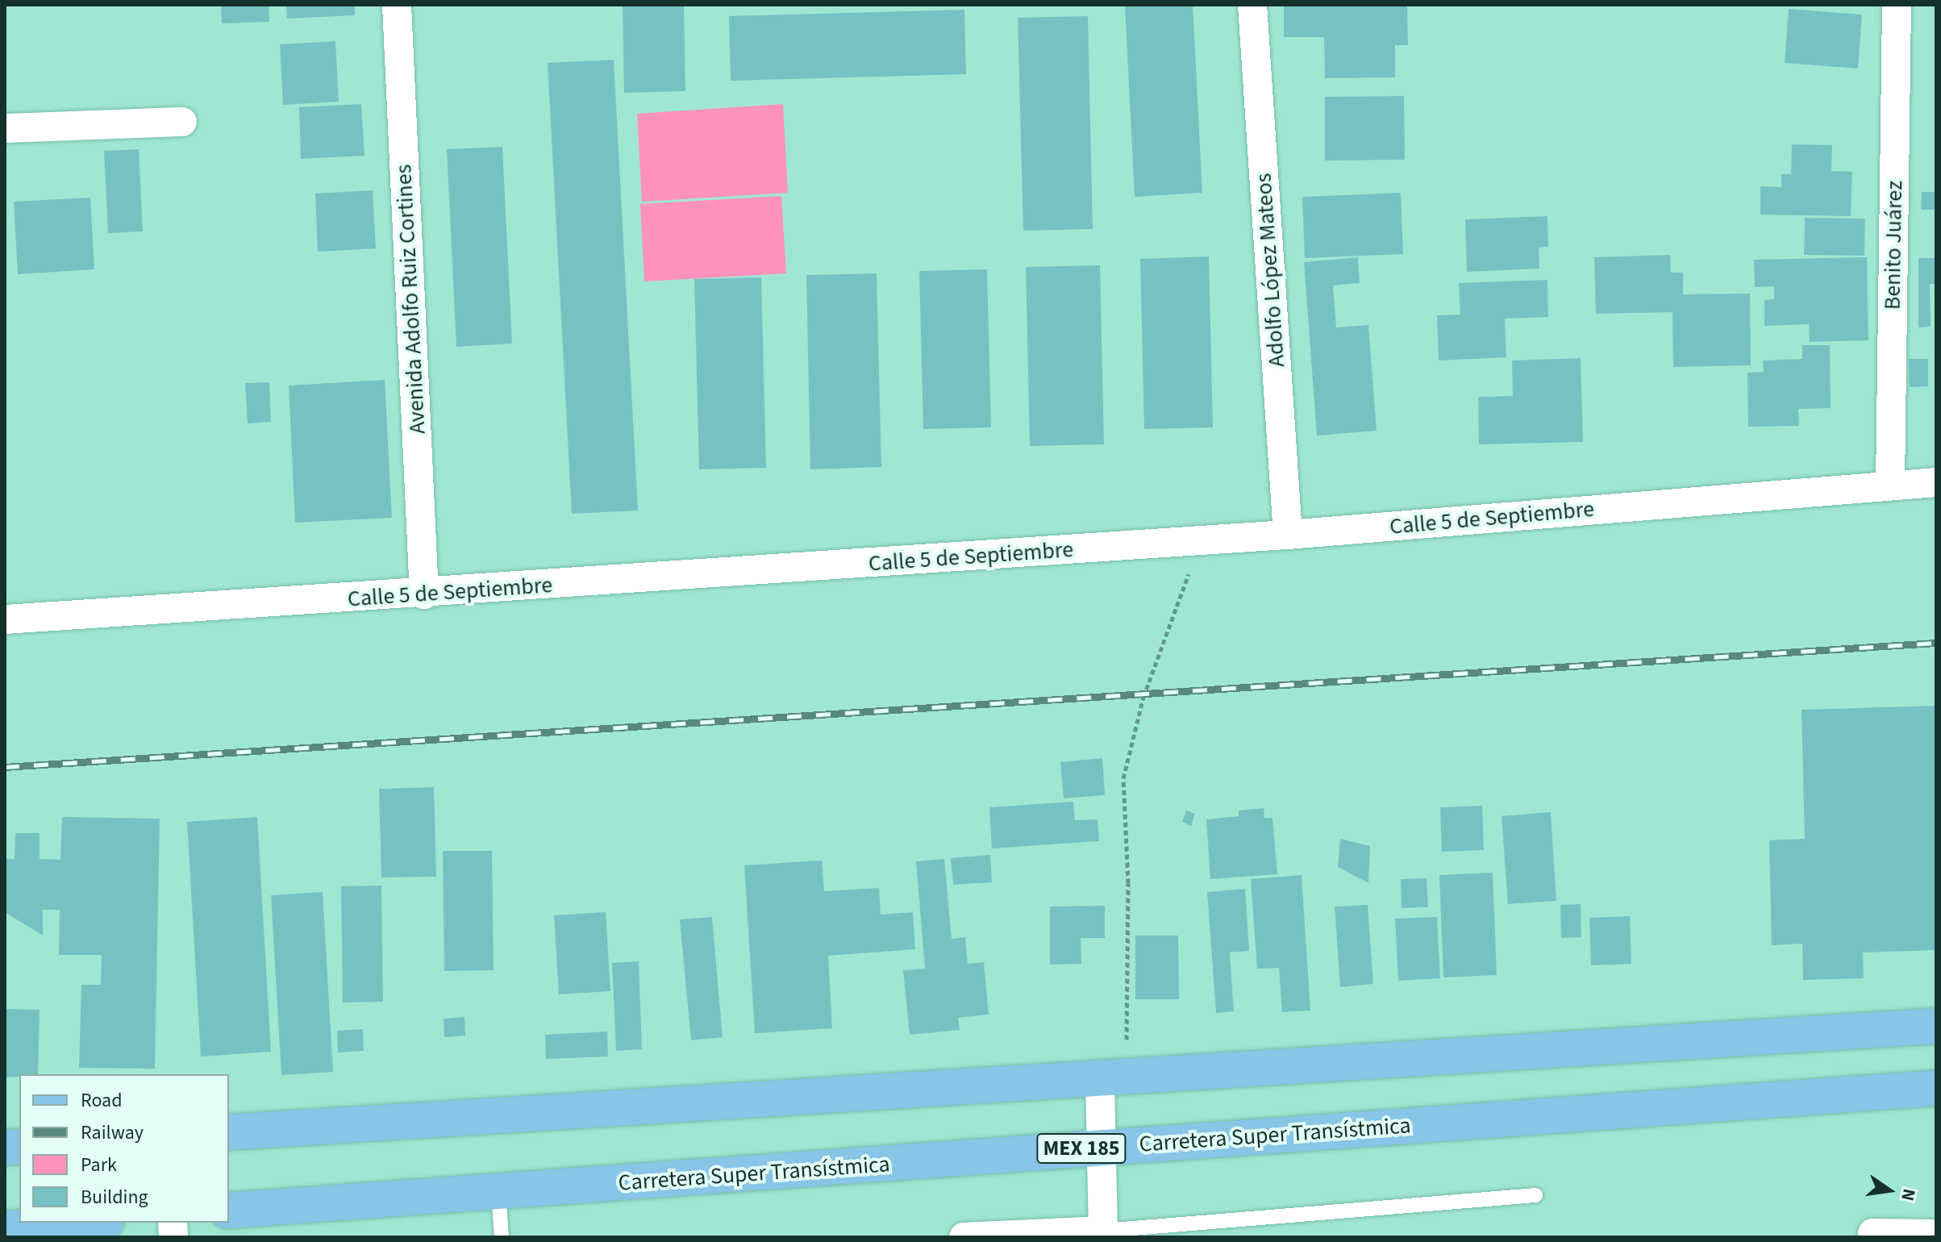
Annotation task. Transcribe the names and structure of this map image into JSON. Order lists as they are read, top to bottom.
{
  "streets": {
    "main road": ["Carretera Super Transístmica", "MEX 185"],
    "street": [
      "Benito Juárez",
      "Adolfo López Mateos",
      "Avenida Adolfo Ruiz Cortines",
      "Calle 5 de Septiembre"
    ]
  },
  "crossings": [
    ["Benito Juárez", "Calle 5 de Septiembre"],
    ["Adolfo López Mateos", "Calle 5 de Septiembre"],
    ["Avenida Adolfo Ruiz Cortines", "Calle 5 de Septiembre"]
  ],
  "legend": [
    "Road",
    "Railway",
    "Park",
    "Building"
  ],
  "north": "right"
}
